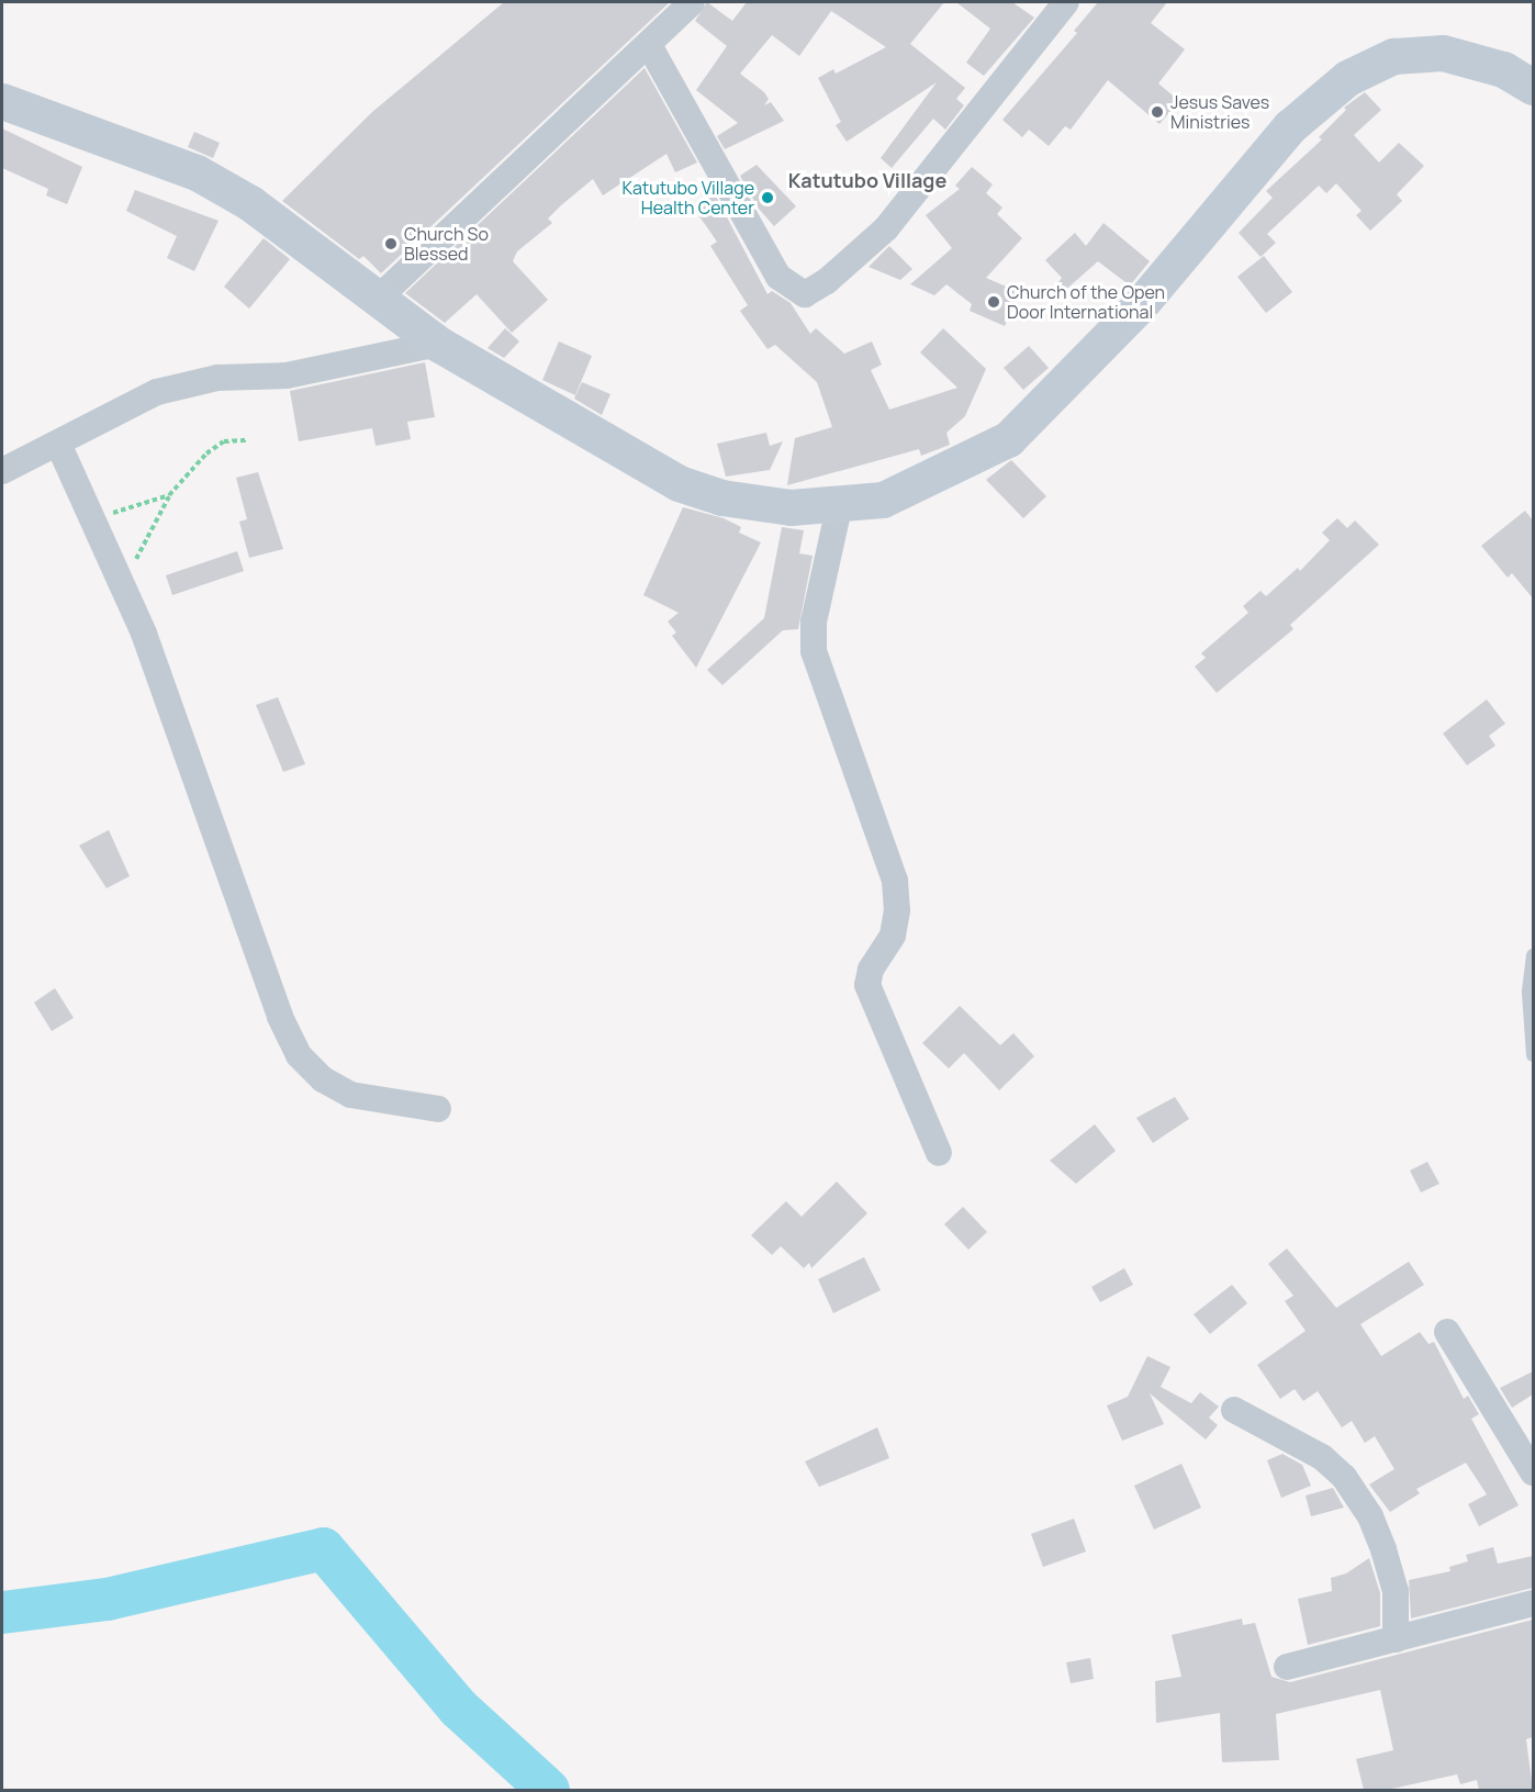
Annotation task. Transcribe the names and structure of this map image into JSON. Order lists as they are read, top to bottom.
{
  "districts": ["Katutubo Village"],
  "places": [
    "Jesus Saves Ministries",
    "Katutubo Village Health Center",
    "Church So Blessed",
    "Church of the Open Door International"
  ]
}
